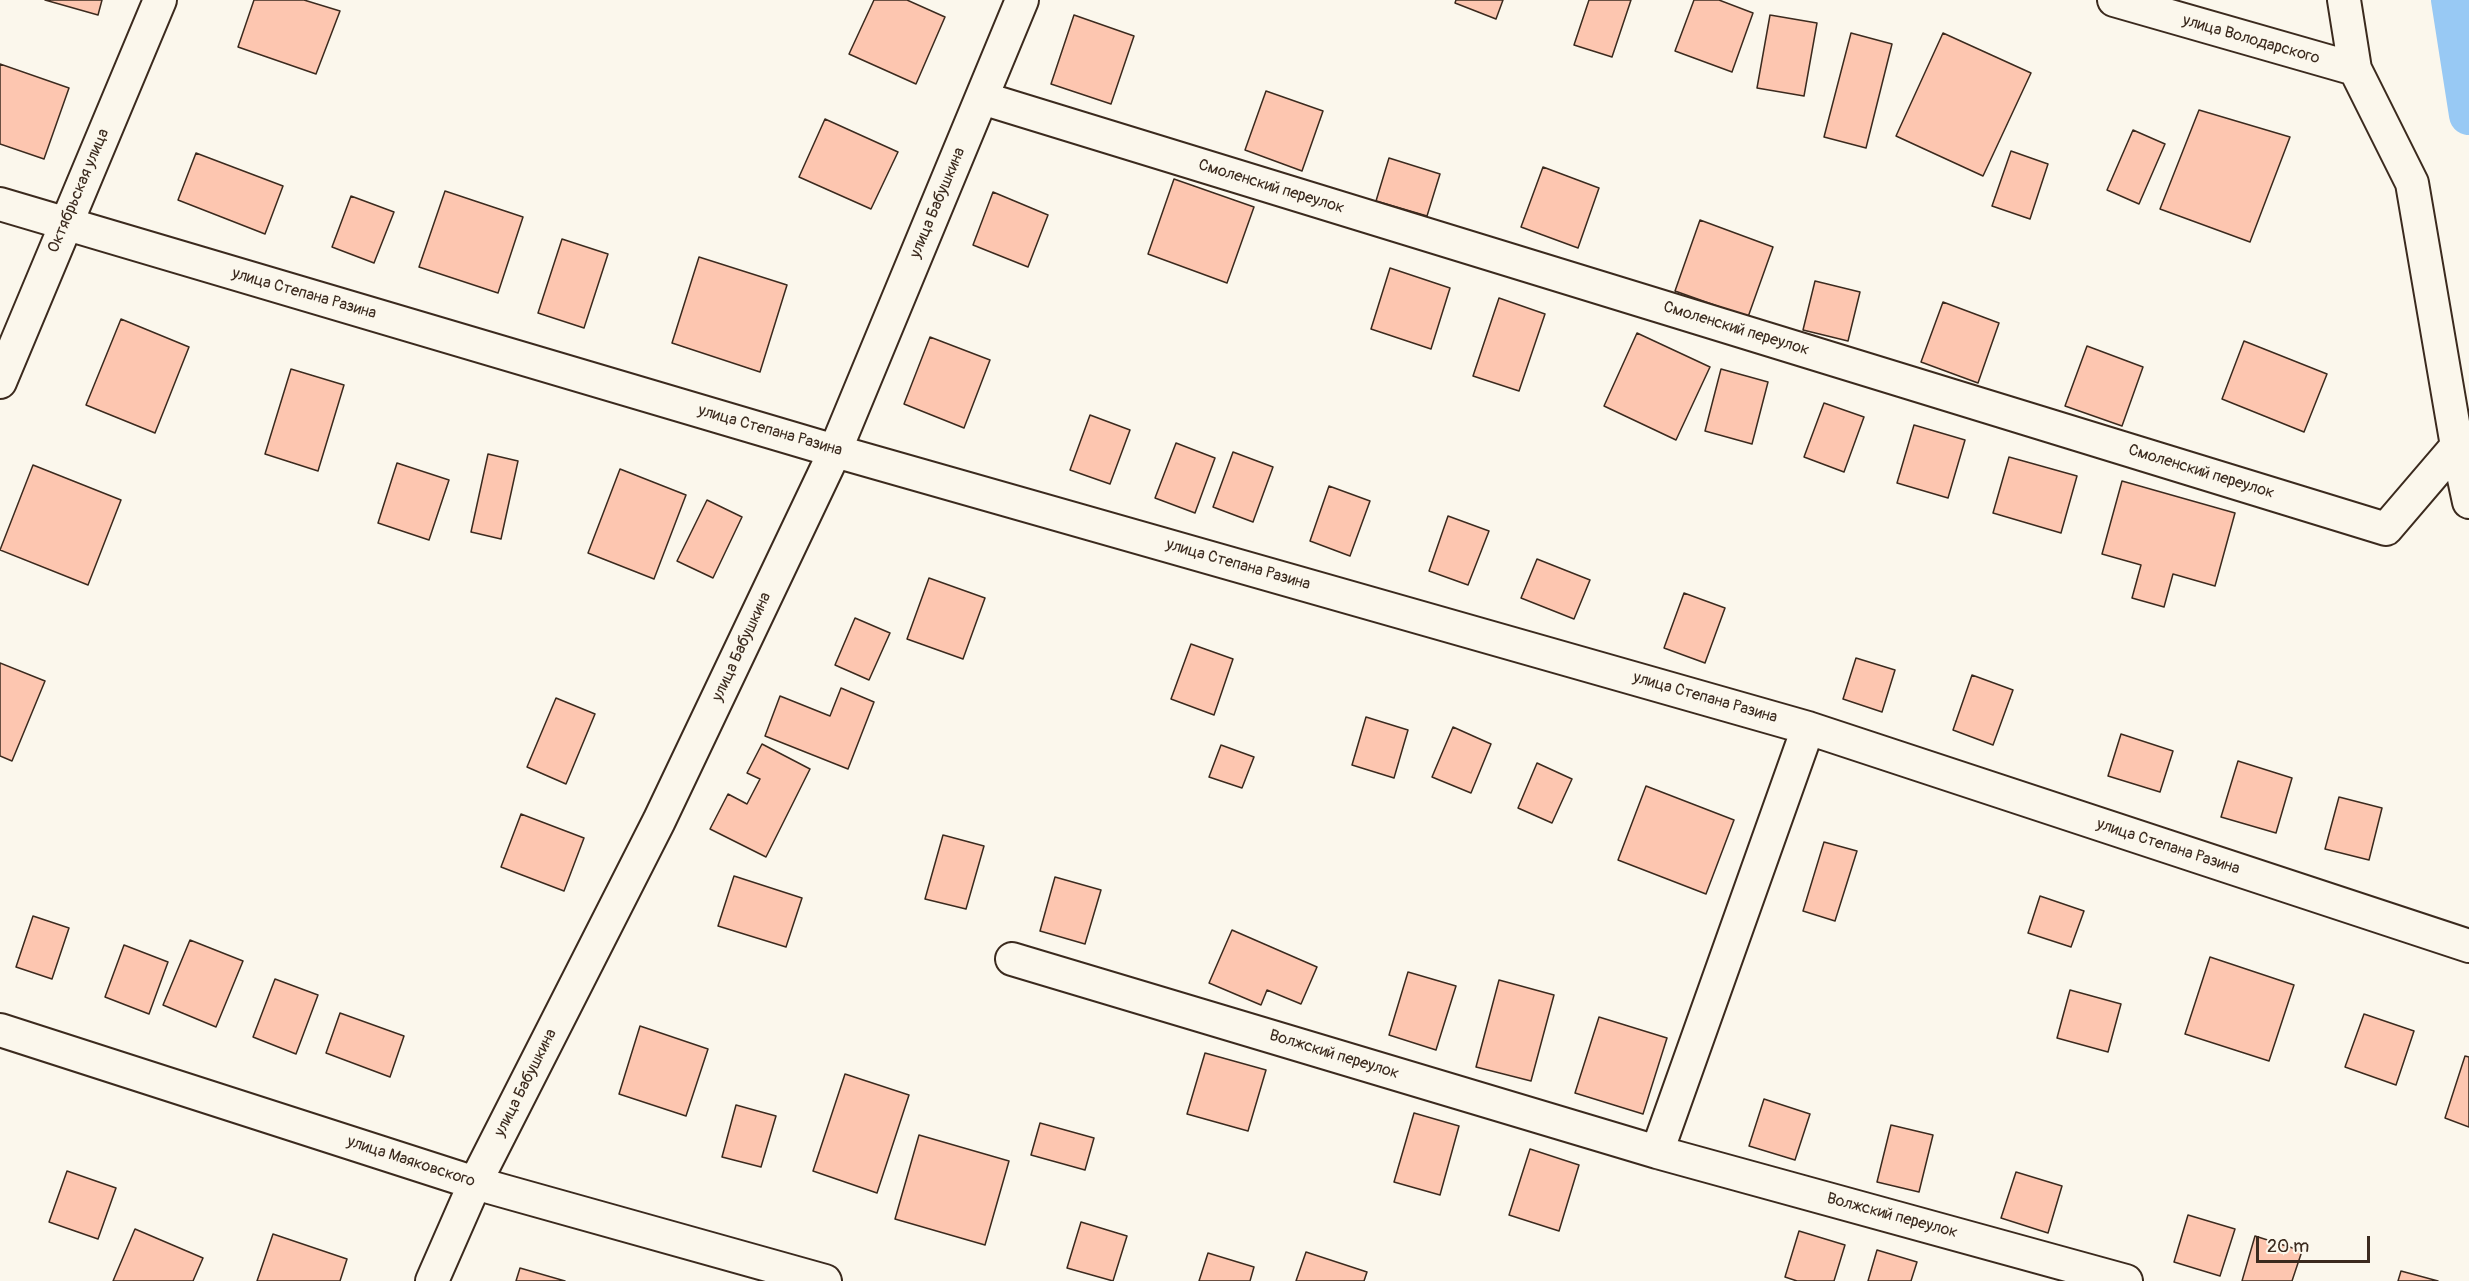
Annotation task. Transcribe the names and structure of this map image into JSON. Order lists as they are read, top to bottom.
{
  "streets": {
    "street": [
      "улица Володарского",
      "Смоленский переулок",
      "Октябрьская улица",
      "улица Бабушкина",
      "улица Степана Разина",
      "Волжский переулок",
      "улица Маяковского"
    ]
  },
  "crossings": [
    ["Смоленский переулок", "улица Бабушкина"],
    ["Октябрьская улица", "улица Степана Разина"],
    ["улица Бабушкина", "улица Степана Разина"],
    ["улица Бабушкина", "улица Маяковского"]
  ],
  "scale_bar": "20 m"
}
